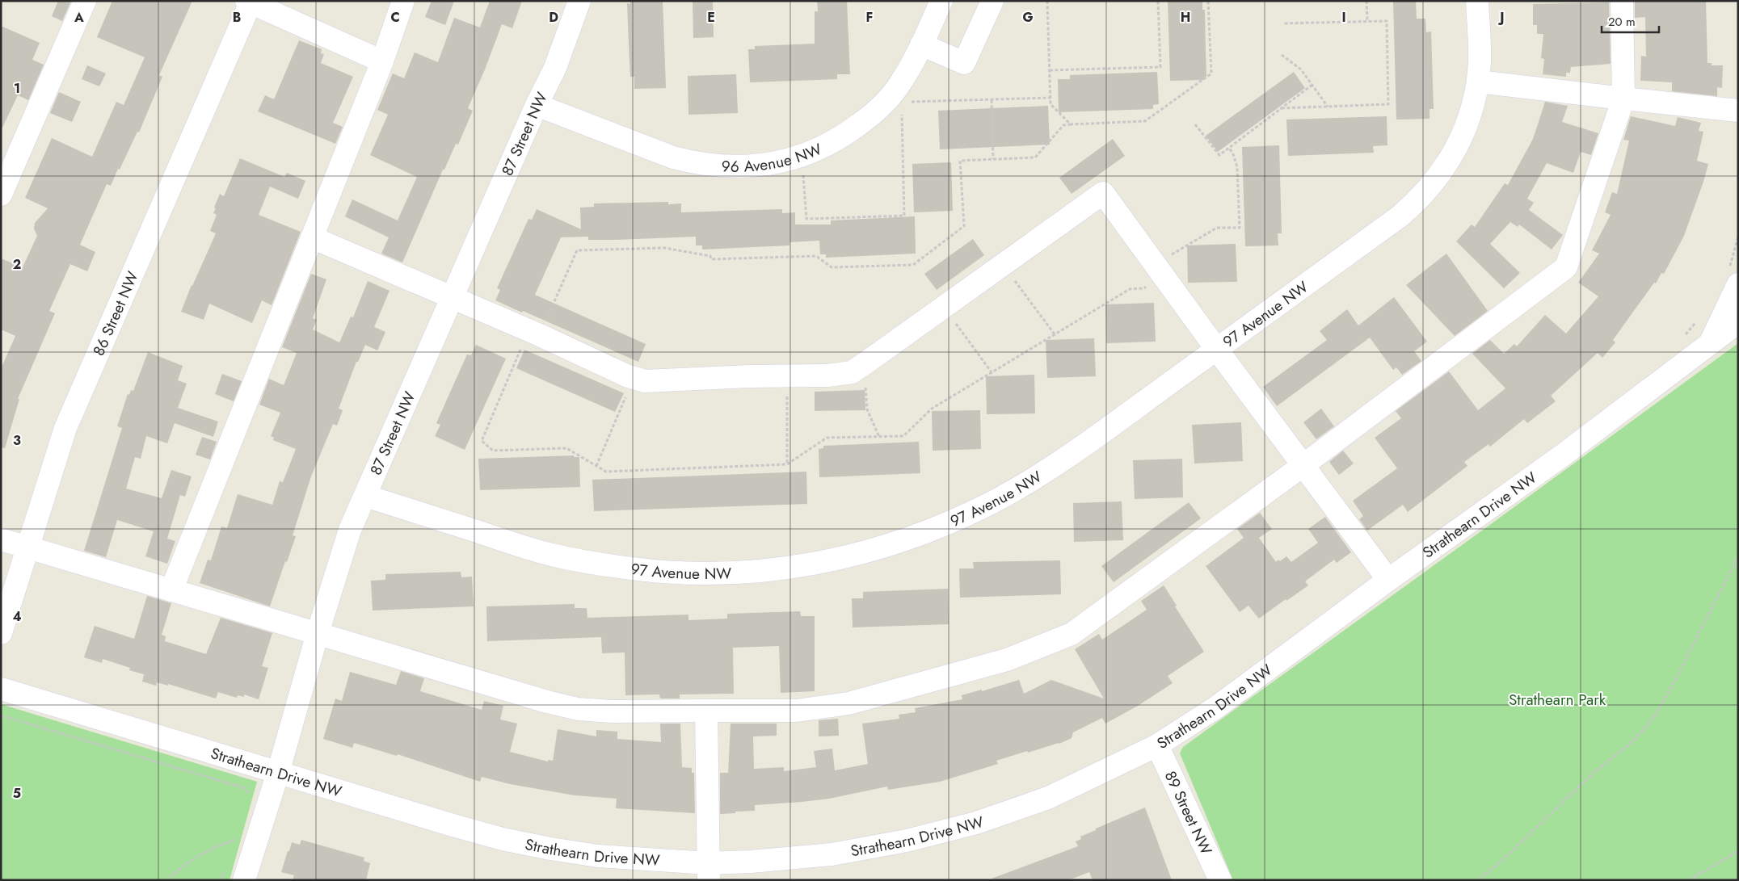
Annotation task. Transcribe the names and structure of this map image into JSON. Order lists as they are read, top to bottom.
{
  "streets": {
    "street": [
      "87 Street NW",
      "96 Avenue NW",
      "86 Street NW",
      "97 Avenue NW",
      "Strathearn Drive NW",
      "89 Street NW"
    ]
  },
  "crossings": [
    ["87 Street NW", "96 Avenue NW"],
    ["87 Street NW", "97 Avenue NW"],
    ["87 Street NW", "Strathearn Drive NW"],
    ["Strathearn Drive NW", "89 Street NW"]
  ],
  "parks": ["Strathearn Park"],
  "scale_bar": "20 m",
  "grid": {
    "columns": [
      "A",
      "B",
      "C",
      "D",
      "E",
      "F",
      "G",
      "H",
      "I",
      "J"
    ],
    "rows": [
      "1",
      "2",
      "3",
      "4",
      "5"
    ]
  }
}
